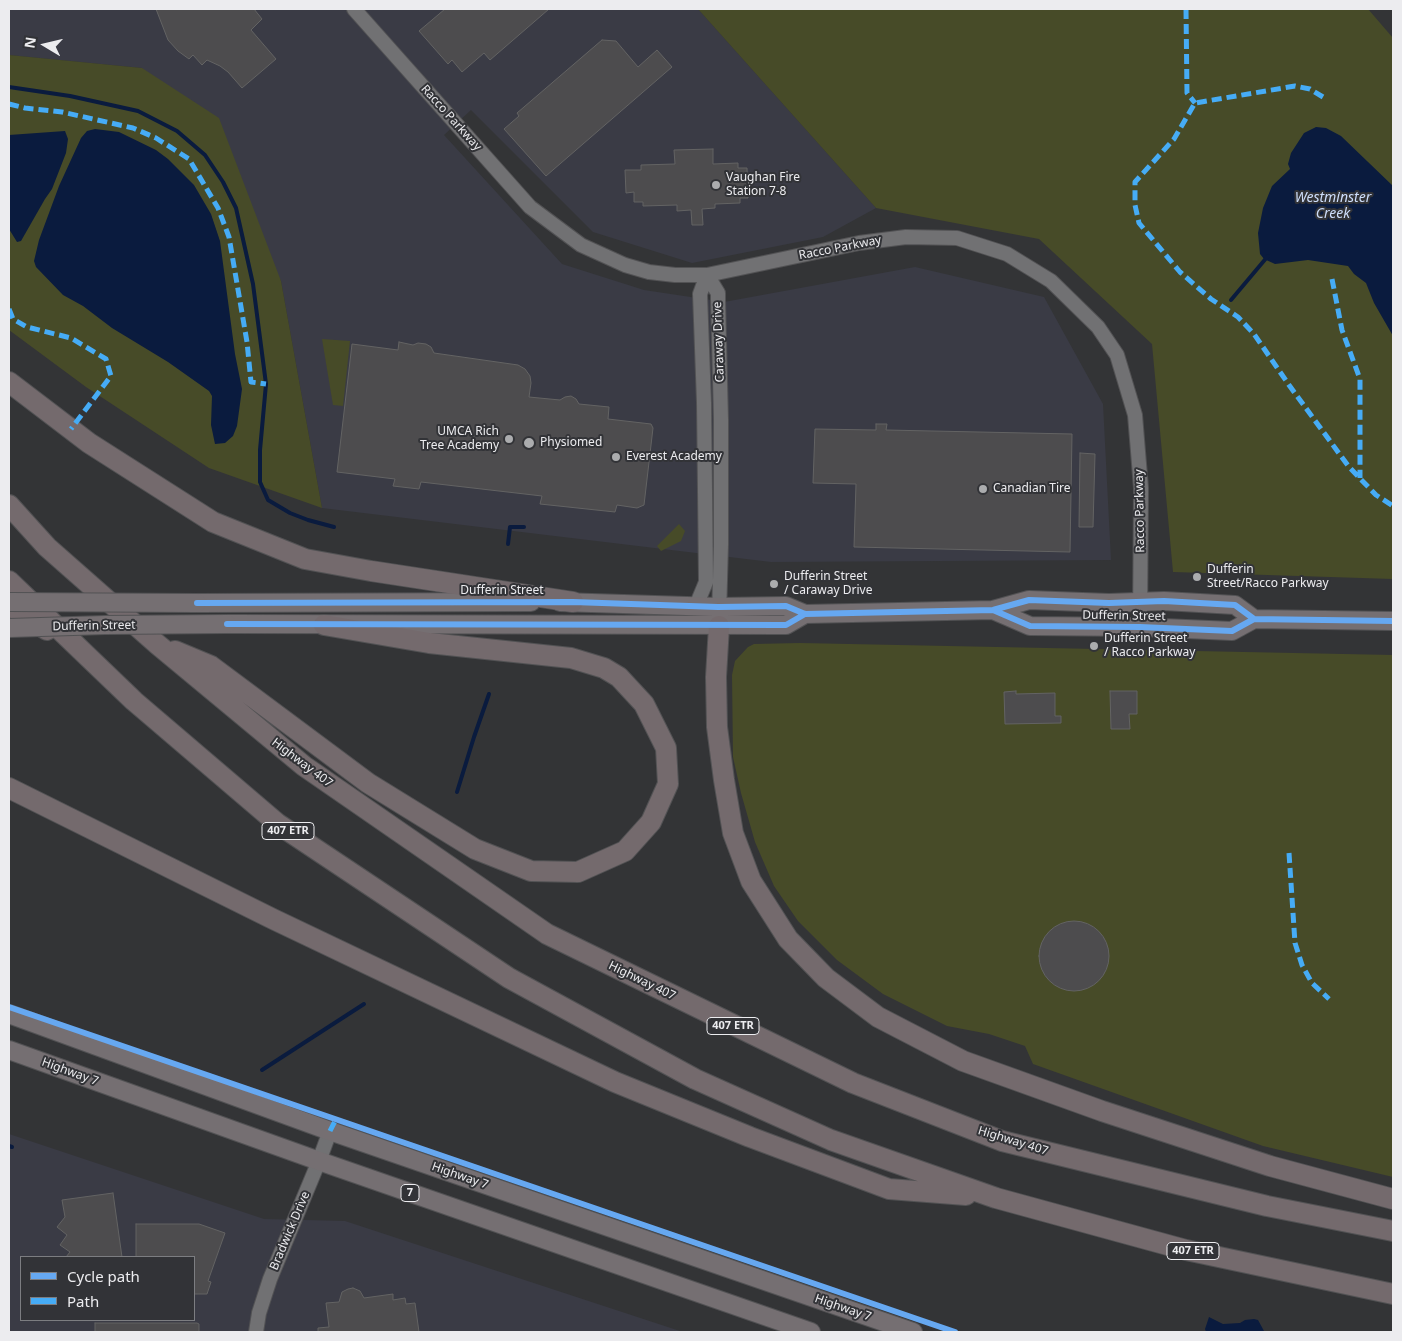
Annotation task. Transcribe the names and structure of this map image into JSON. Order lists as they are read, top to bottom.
{
  "streets": {
    "highway": ["Highway 407", "407 ETR"],
    "main road": ["Dufferin Street", "Highway 7", "7"],
    "street": ["Racco Parkway", "Caraway Drive", "Bradwick Drive"]
  },
  "crossings": [
    ["Racco Parkway", "Caraway Drive"],
    ["Racco Parkway", "Dufferin Street"],
    ["Caraway Drive", "Dufferin Street"],
    ["Highway 7", "Bradwick Drive"]
  ],
  "water": ["Westminster Creek"],
  "places": [
    "Vaughan Fire Station 7-8",
    "UMCA Rich Tree Academy",
    "Physiomed",
    "Everest Academy",
    "Canadian Tire",
    "Dufferin Street/Racco Parkway",
    "Dufferin Street / Caraway Drive",
    "Dufferin Street / Racco Parkway"
  ],
  "legend": ["Cycle path", "Path"],
  "north": "left"
}
